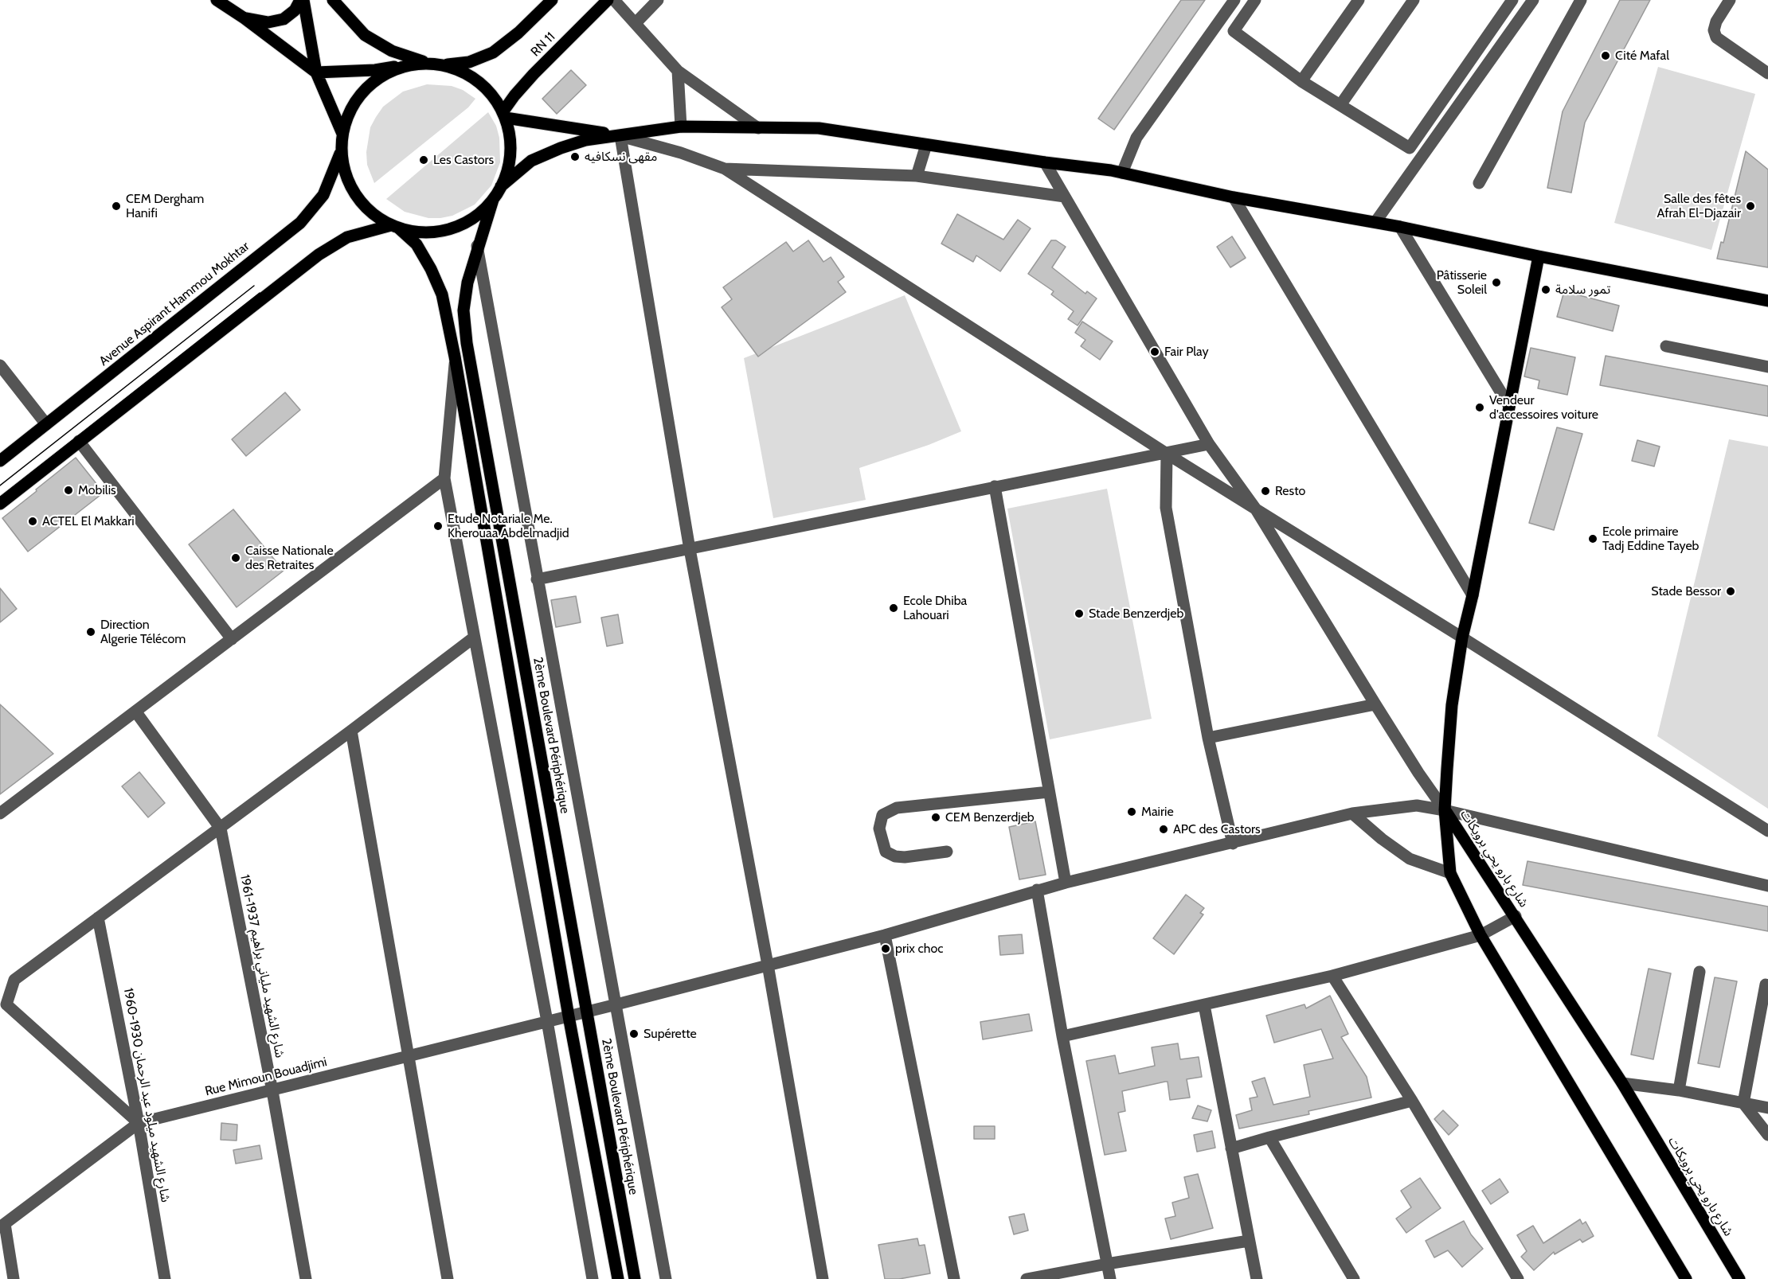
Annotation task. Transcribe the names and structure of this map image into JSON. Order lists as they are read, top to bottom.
{
  "streets": {
    "main road": [
      "RN 11",
      "Avenue Aspirant Hammou Mokhtar",
      "2ème Boulevard Périphérique",
      "شارع بارو يحي برويكات"
    ],
    "street": ["شارع الشهيد ملياني براهيم 1937-1961", "Rue Mimoun Bouadjimi", "شارع الشهيد ميلود عبد الرحمان 1930-1960"]
  },
  "crossings": [
    ["RN 11", "Avenue Aspirant Hammou Mokhtar"],
    ["RN 11", "2ème Boulevard Périphérique"],
    ["Avenue Aspirant Hammou Mokhtar", "2ème Boulevard Périphérique"],
    ["2ème Boulevard Périphérique", "Rue Mimoun Bouadjimi"],
    ["شارع بارو يحي برويكات", "Rue Mimoun Bouadjimi"],
    ["شارع الشهيد ملياني براهيم 1937-1961", "Rue Mimoun Bouadjimi"],
    ["Rue Mimoun Bouadjimi", "شارع الشهيد ميلود عبد الرحمان 1930-1960"]
  ],
  "places": [
    "Cité Mafal",
    "مقهى نسكافيه",
    "Les Castors",
    "CEM Dergham Hanifi",
    "Salle des fêtes Afrah El-Djazair",
    "Pâtisserie Soleil",
    "تمور سلامة",
    "Fair Play",
    "Vendeur d'accessoires voiture",
    "Mobilis",
    "Resto",
    "ACTEL El Makkari",
    "Etude Notariale Me. Kherouaa Abdelmadjid",
    "Ecole primaire Tadj Eddine Tayeb",
    "Caisse Nationale des Retraites",
    "Stade Bessor",
    "Ecole Dhiba Lahouari",
    "Stade Benzerdjeb",
    "Direction Algerie Télécom",
    "Mairie",
    "CEM Benzerdjeb",
    "APC des Castors",
    "prix choc",
    "Supérette"
  ]
}
